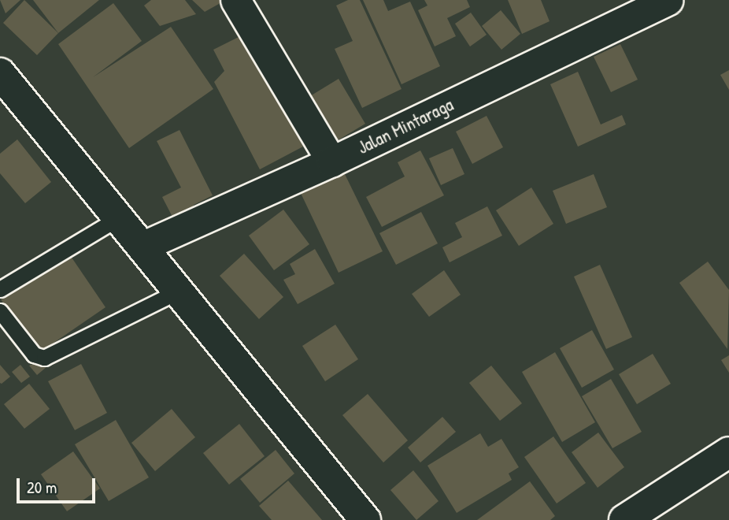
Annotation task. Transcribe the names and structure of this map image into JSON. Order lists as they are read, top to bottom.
{
  "streets": {
    "street": ["Jalan Mintaraga"]
  },
  "scale_bar": "20 m"
}
